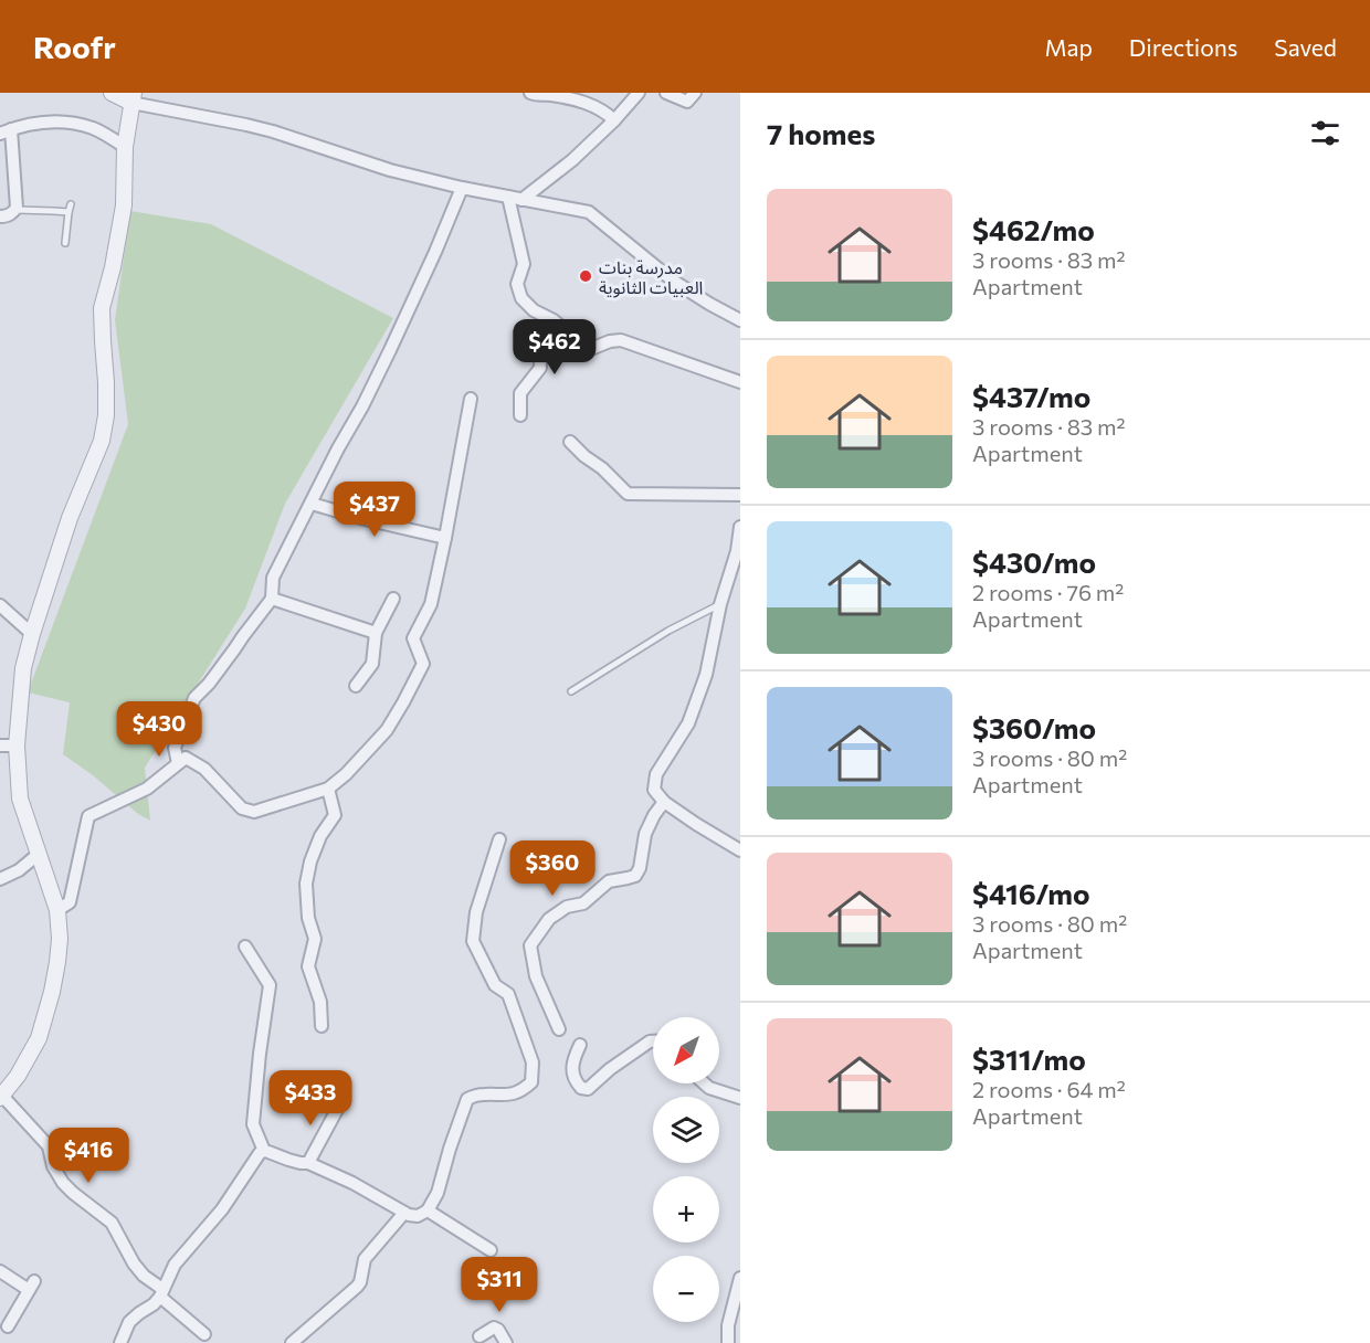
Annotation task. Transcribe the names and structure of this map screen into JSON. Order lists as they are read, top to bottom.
{
  "places": ["مدرسة بنات العبيات الثانوية"],
  "north": "bottom left",
  "page": {
    "header": "Roofr",
    "nav": ["Map", "Directions", "Saved"],
    "heading": "7 homes",
    "list": [
      {
        "name": "$462/mo",
        "note": "3 rooms · 83 m² · Apartment"
      },
      {
        "name": "$437/mo",
        "note": "3 rooms · 83 m² · Apartment"
      },
      {
        "name": "$430/mo",
        "note": "2 rooms · 76 m² · Apartment"
      },
      {
        "name": "$360/mo",
        "note": "3 rooms · 80 m² · Apartment"
      },
      {
        "name": "$416/mo",
        "note": "3 rooms · 80 m² · Apartment"
      },
      {
        "name": "$311/mo",
        "note": "2 rooms · 64 m² · Apartment"
      }
    ],
    "price": [
      "$462",
      "$437",
      "$430",
      "$360",
      "$433",
      "$416",
      "$311"
    ],
    "map_buttons": ["+", "−"]
  }
}
